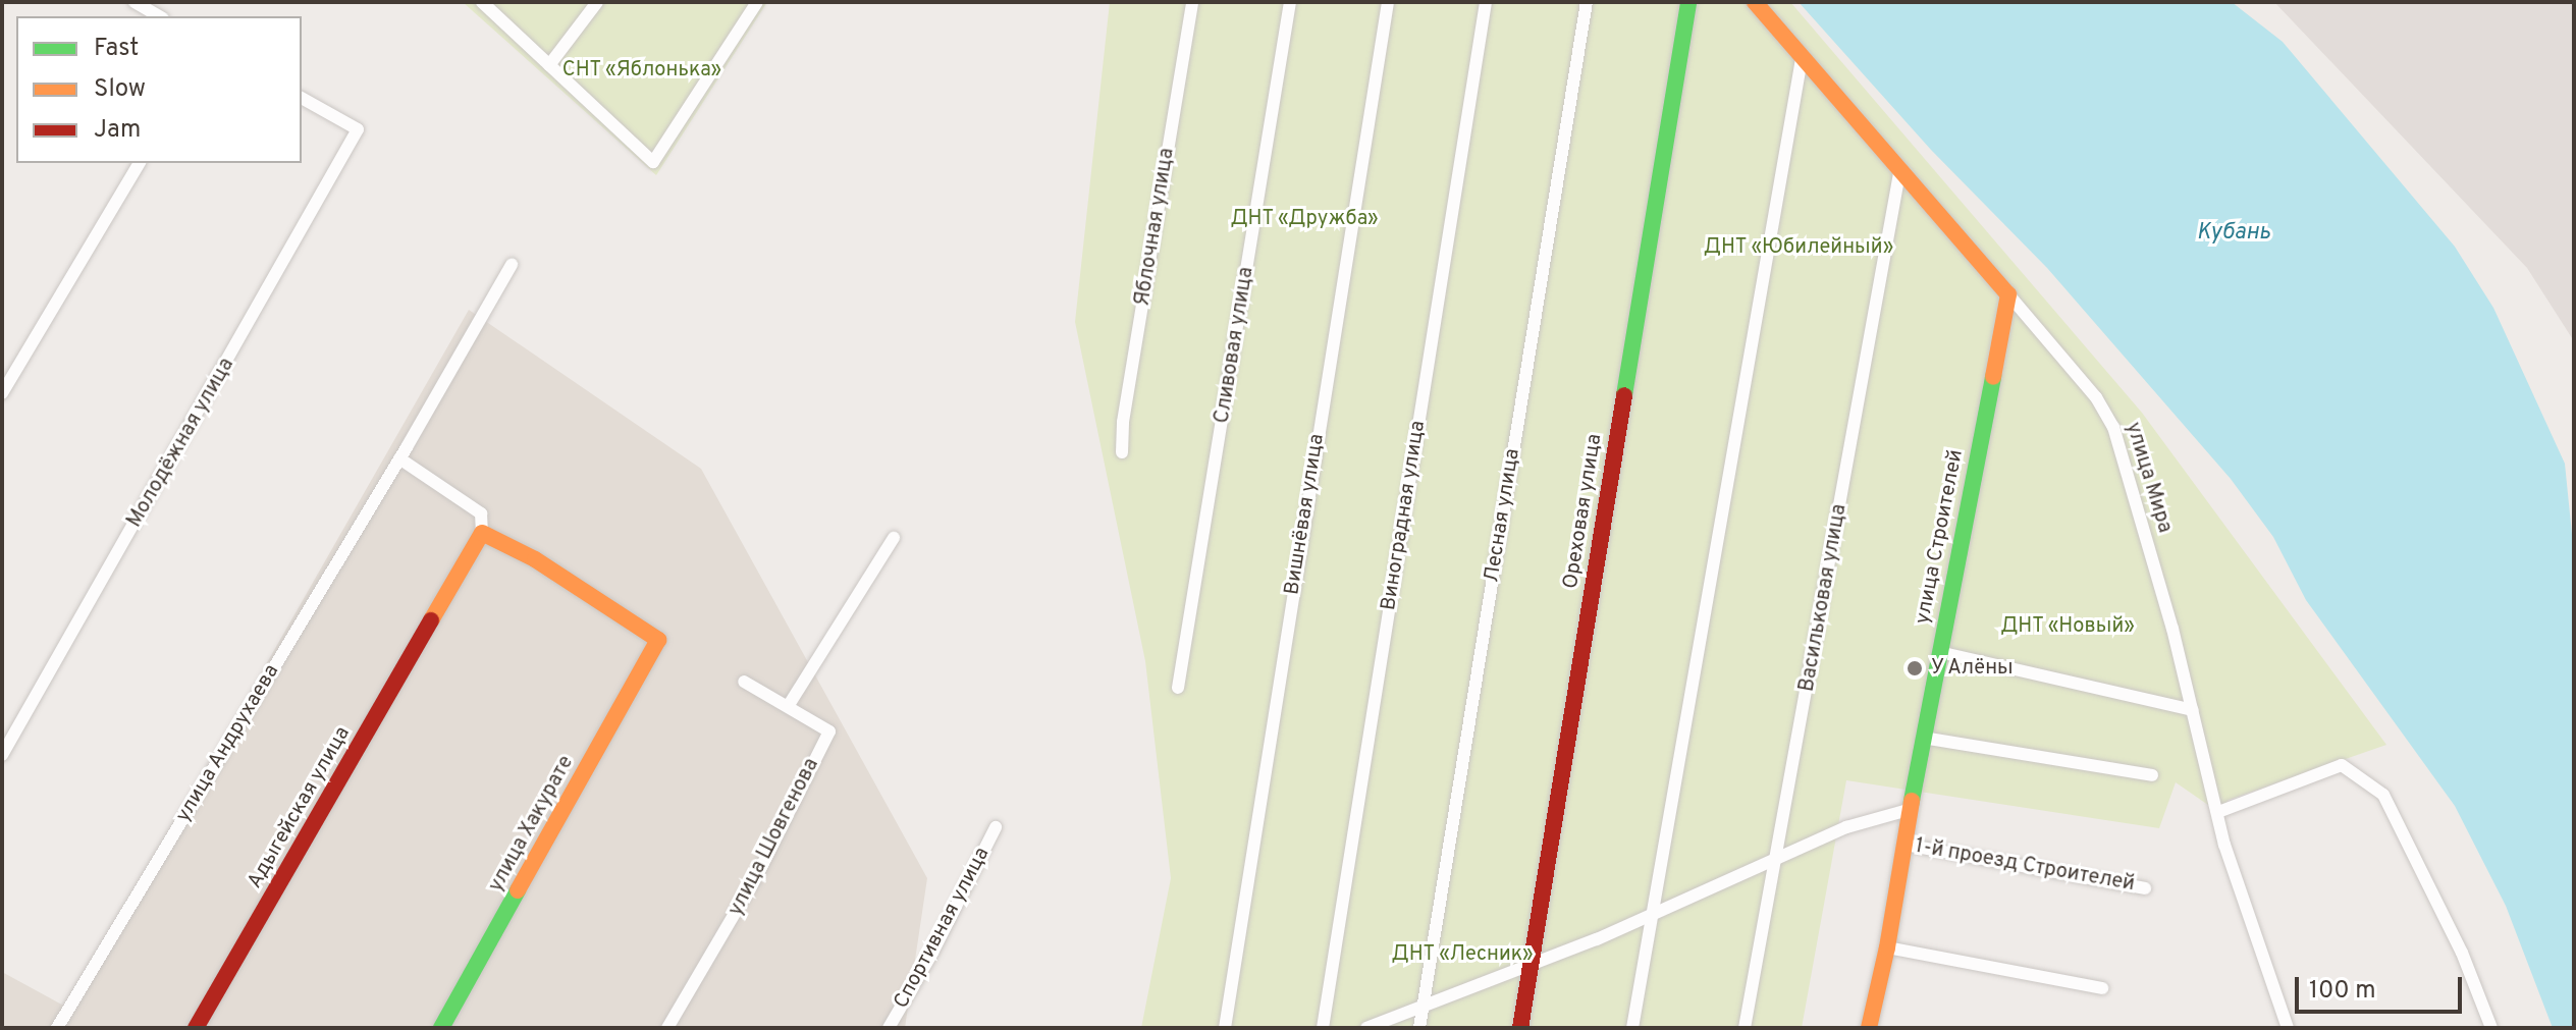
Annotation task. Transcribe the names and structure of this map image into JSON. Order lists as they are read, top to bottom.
{
  "streets": {
    "street": [
      "Яблочная улица",
      "Сливовая улица",
      "Молодёжная улица",
      "улица Мира",
      "Ореховая улица",
      "Вишнёвая улица",
      "Виноградная улица",
      "Лесная улица",
      "улица Строителей",
      "Васильковая улица",
      "улица Андрухаева",
      "Адыгейская улица",
      "улица Хакурате",
      "улица Шовгенова",
      "1-й проезд Строителей",
      "Спортивная улица"
    ]
  },
  "crossings": [
    ["улица Мира", "улица Строителей"],
    ["улица Мира", "Васильковая улица"],
    ["улица Строителей", "1-й проезд Строителей"],
    ["Адыгейская улица", "улица Хакурате"]
  ],
  "water": ["Кубань"],
  "parks": [
    "СНТ «Яблонька»",
    "ДНТ «Дружба»",
    "ДНТ «Юбилейный»",
    "ДНТ «Новый»",
    "ДНТ «Лесник»"
  ],
  "places": ["У Алёны"],
  "legend": ["Fast", "Slow", "Jam"],
  "scale_bar": "100 m"
}
